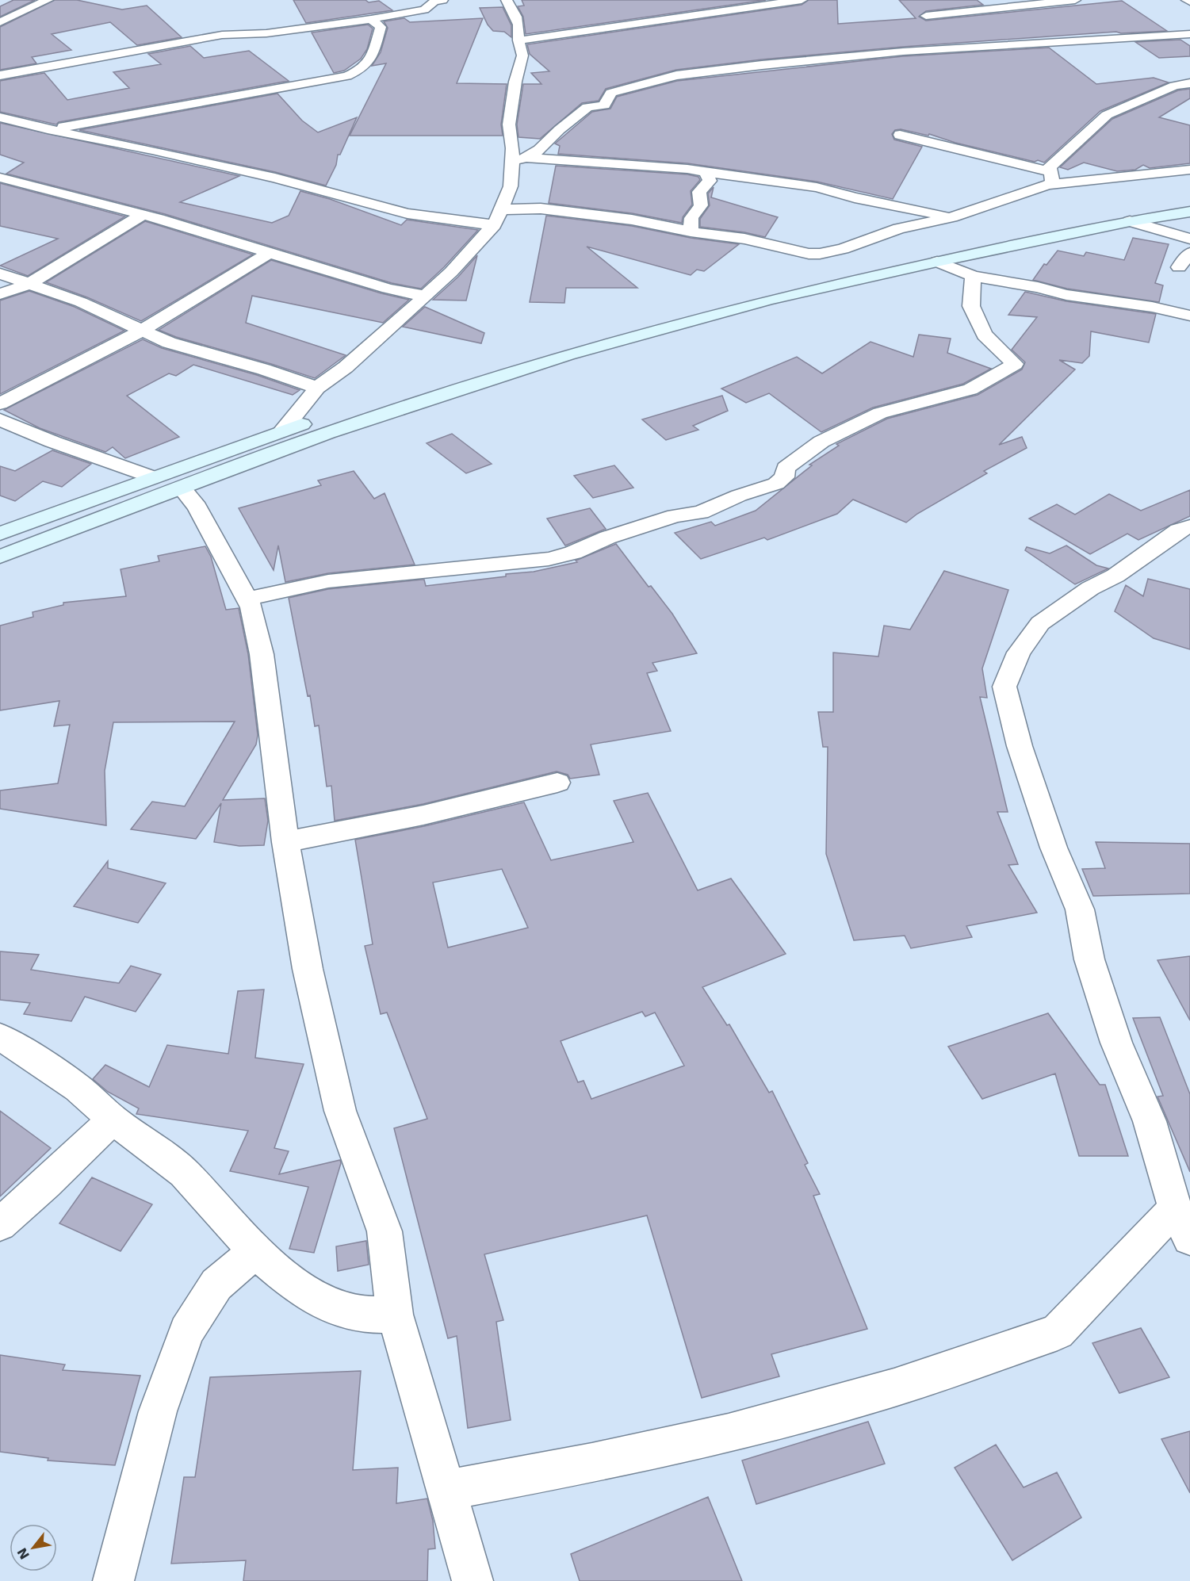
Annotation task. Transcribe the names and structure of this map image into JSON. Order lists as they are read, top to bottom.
{
  "north": "bottom left"
}
